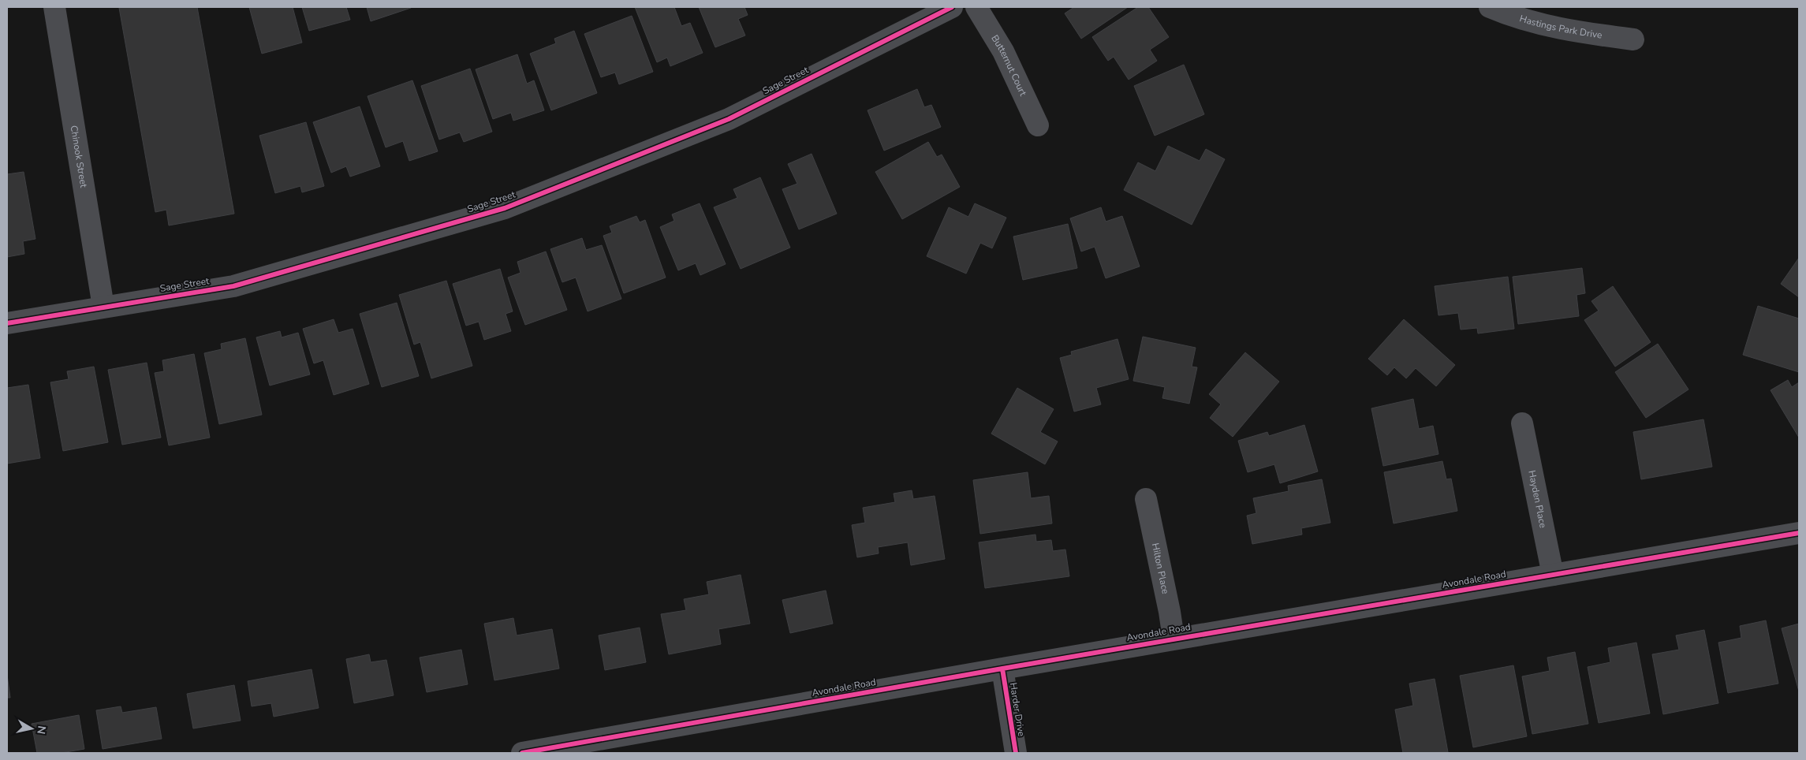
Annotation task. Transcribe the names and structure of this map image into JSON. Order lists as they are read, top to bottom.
{
  "streets": {
    "street": [
      "Hastings Park Drive",
      "Butternut Court",
      "Sage Street",
      "Chinook Street",
      "Hayden Place",
      "Hilton Place",
      "Avondale Road",
      "Harder Drive"
    ]
  },
  "crossings": [
    ["Sage Street", "Chinook Street"],
    ["Hayden Place", "Avondale Road"],
    ["Hilton Place", "Avondale Road"],
    ["Avondale Road", "Harder Drive"]
  ],
  "north": "right"
}
